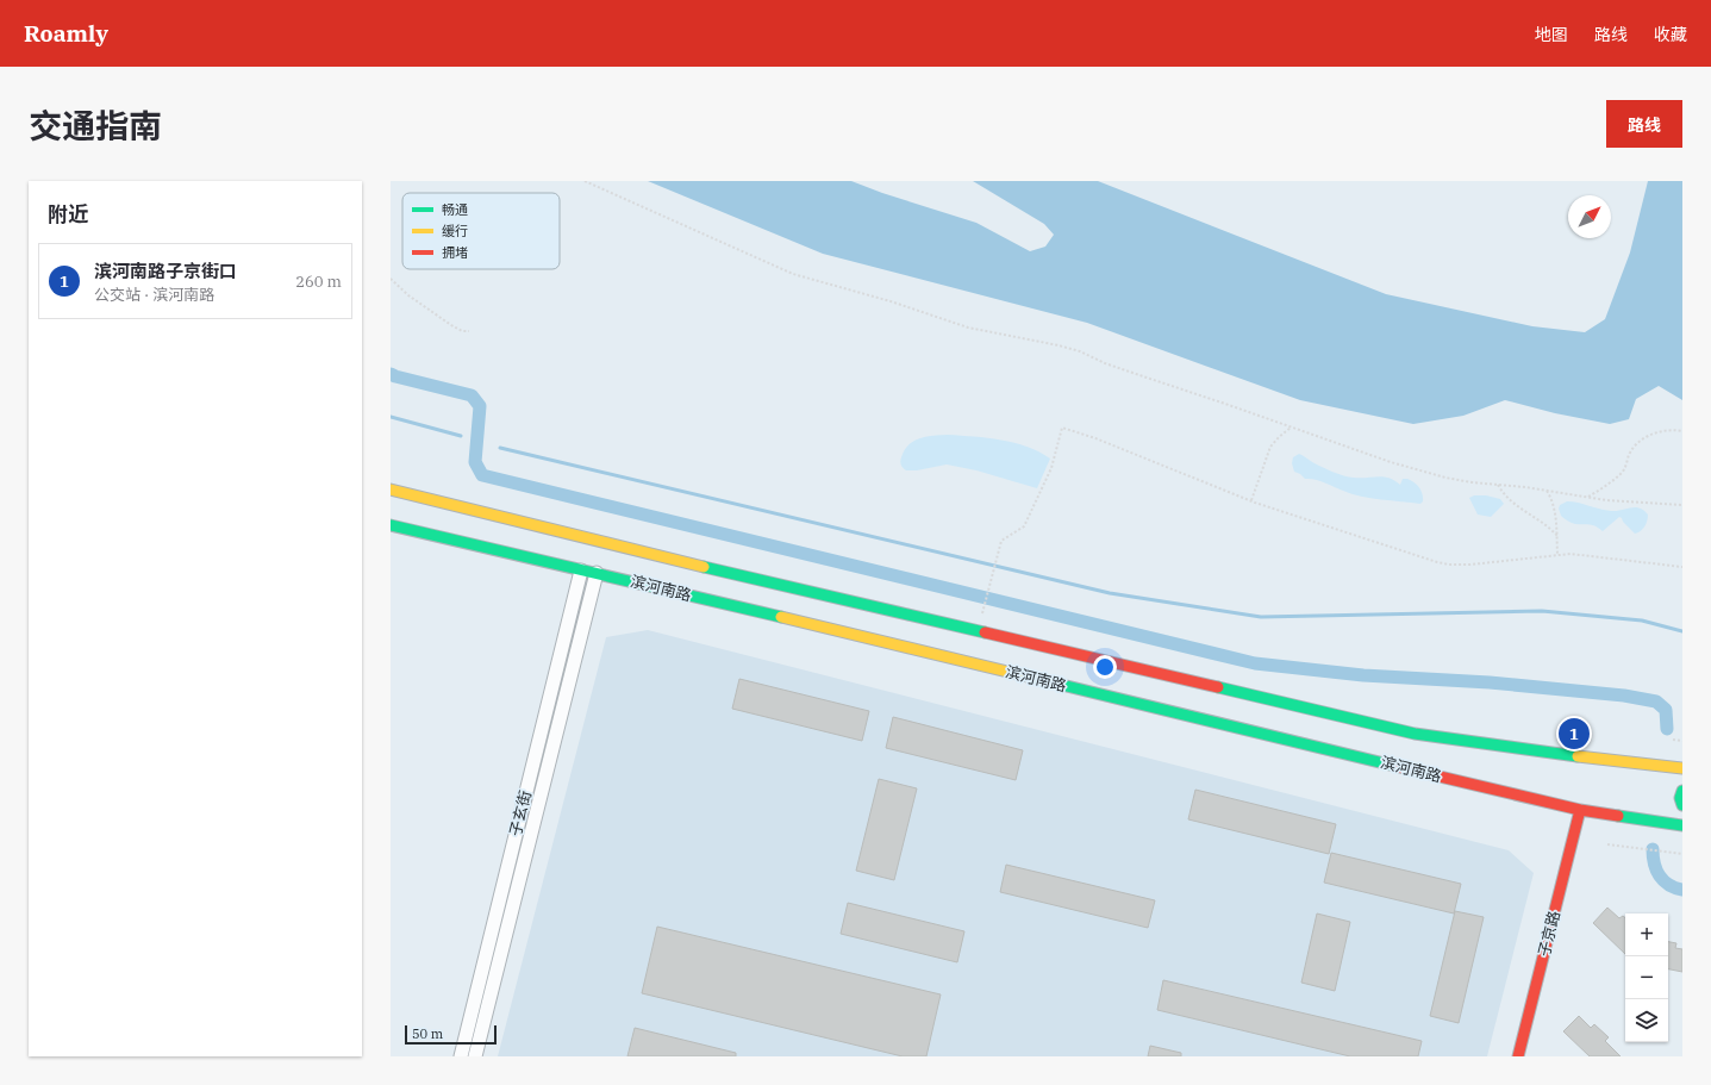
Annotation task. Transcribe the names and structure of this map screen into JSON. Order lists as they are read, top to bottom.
{
  "streets": {
    "main road": ["滨河南路", "子京路"],
    "street": ["子玄街"]
  },
  "crossings": [
    ["滨河南路", "子玄街"],
    ["滨河南路", "子京路"]
  ],
  "legend": ["畅通", "缓行", "拥堵"],
  "scale_bar": "50 m",
  "north": "top right",
  "page": {
    "header": "Roamly",
    "nav": ["地图", "路线", "收藏"],
    "title": "交通指南",
    "buttons": "路线",
    "heading": "附近",
    "list": [
      {
        "mark": "1",
        "name": "滨河南路子京街口",
        "note": "公交站 · 滨河南路",
        "value": "260 m"
      }
    ],
    "pins": "1",
    "map_buttons": ["+", "−"],
    "scale": "50 m"
  }
}
